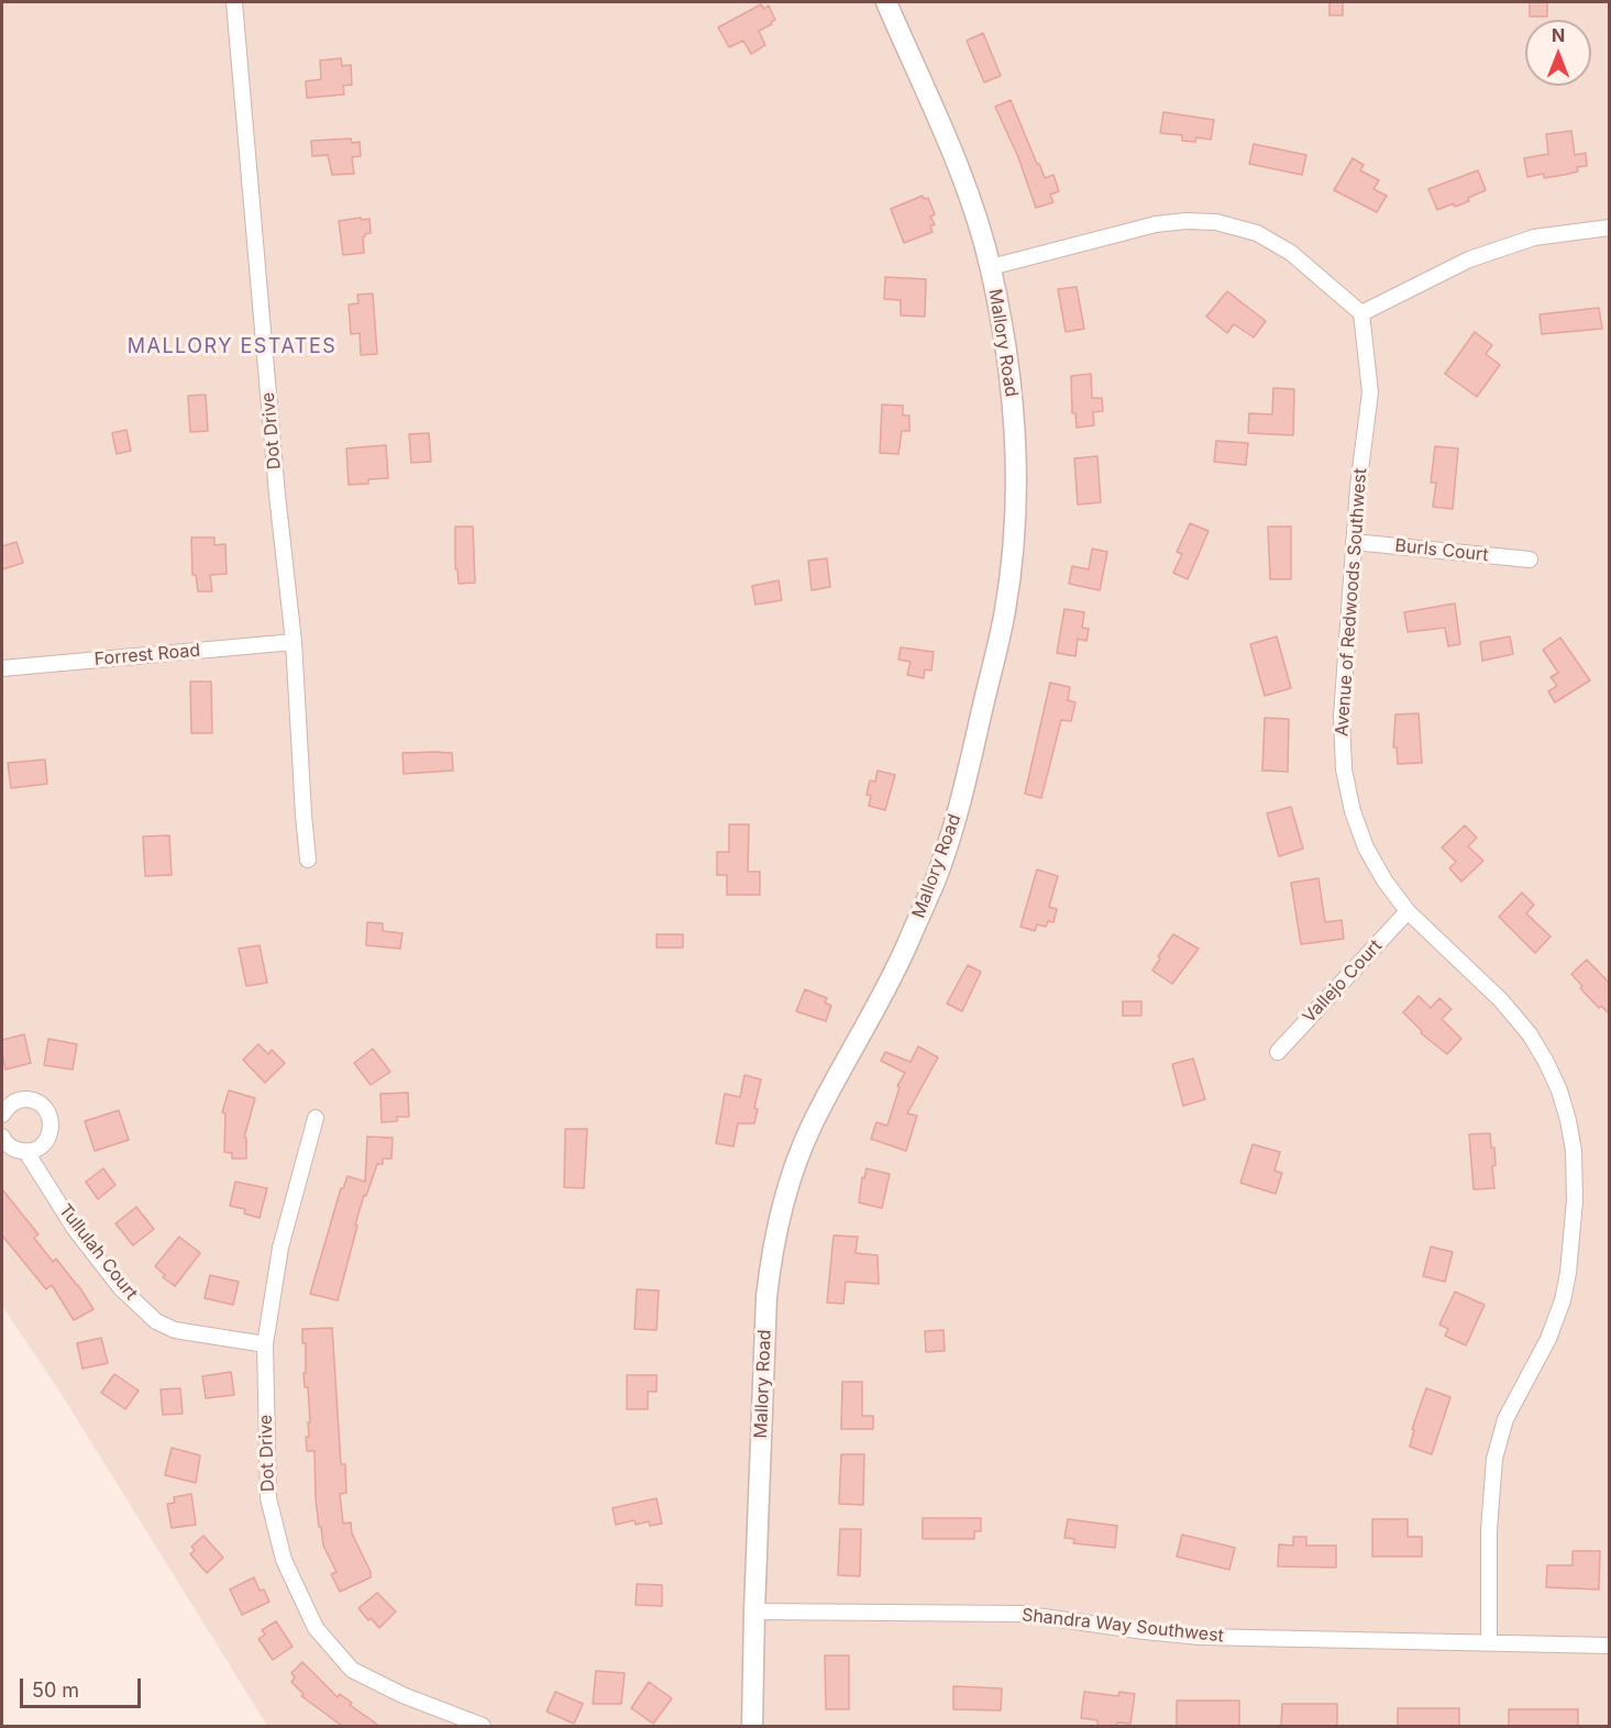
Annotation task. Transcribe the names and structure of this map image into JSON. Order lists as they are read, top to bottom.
{
  "streets": {
    "street": [
      "Mallory Road",
      "Dot Drive",
      "Burls Court",
      "Avenue of Redwoods Southwest",
      "Forrest Road",
      "Vallejo Court",
      "Tullulah Court",
      "Shandra Way Southwest"
    ]
  },
  "crossings": [
    ["Mallory Road", "Shandra Way Southwest"],
    ["Dot Drive", "Forrest Road"],
    ["Dot Drive", "Tullulah Court"],
    ["Burls Court", "Avenue of Redwoods Southwest"],
    ["Avenue of Redwoods Southwest", "Vallejo Court"],
    ["Avenue of Redwoods Southwest", "Shandra Way Southwest"]
  ],
  "districts": ["MALLORY ESTATES"],
  "scale_bar": "50 m",
  "north": "top"
}
